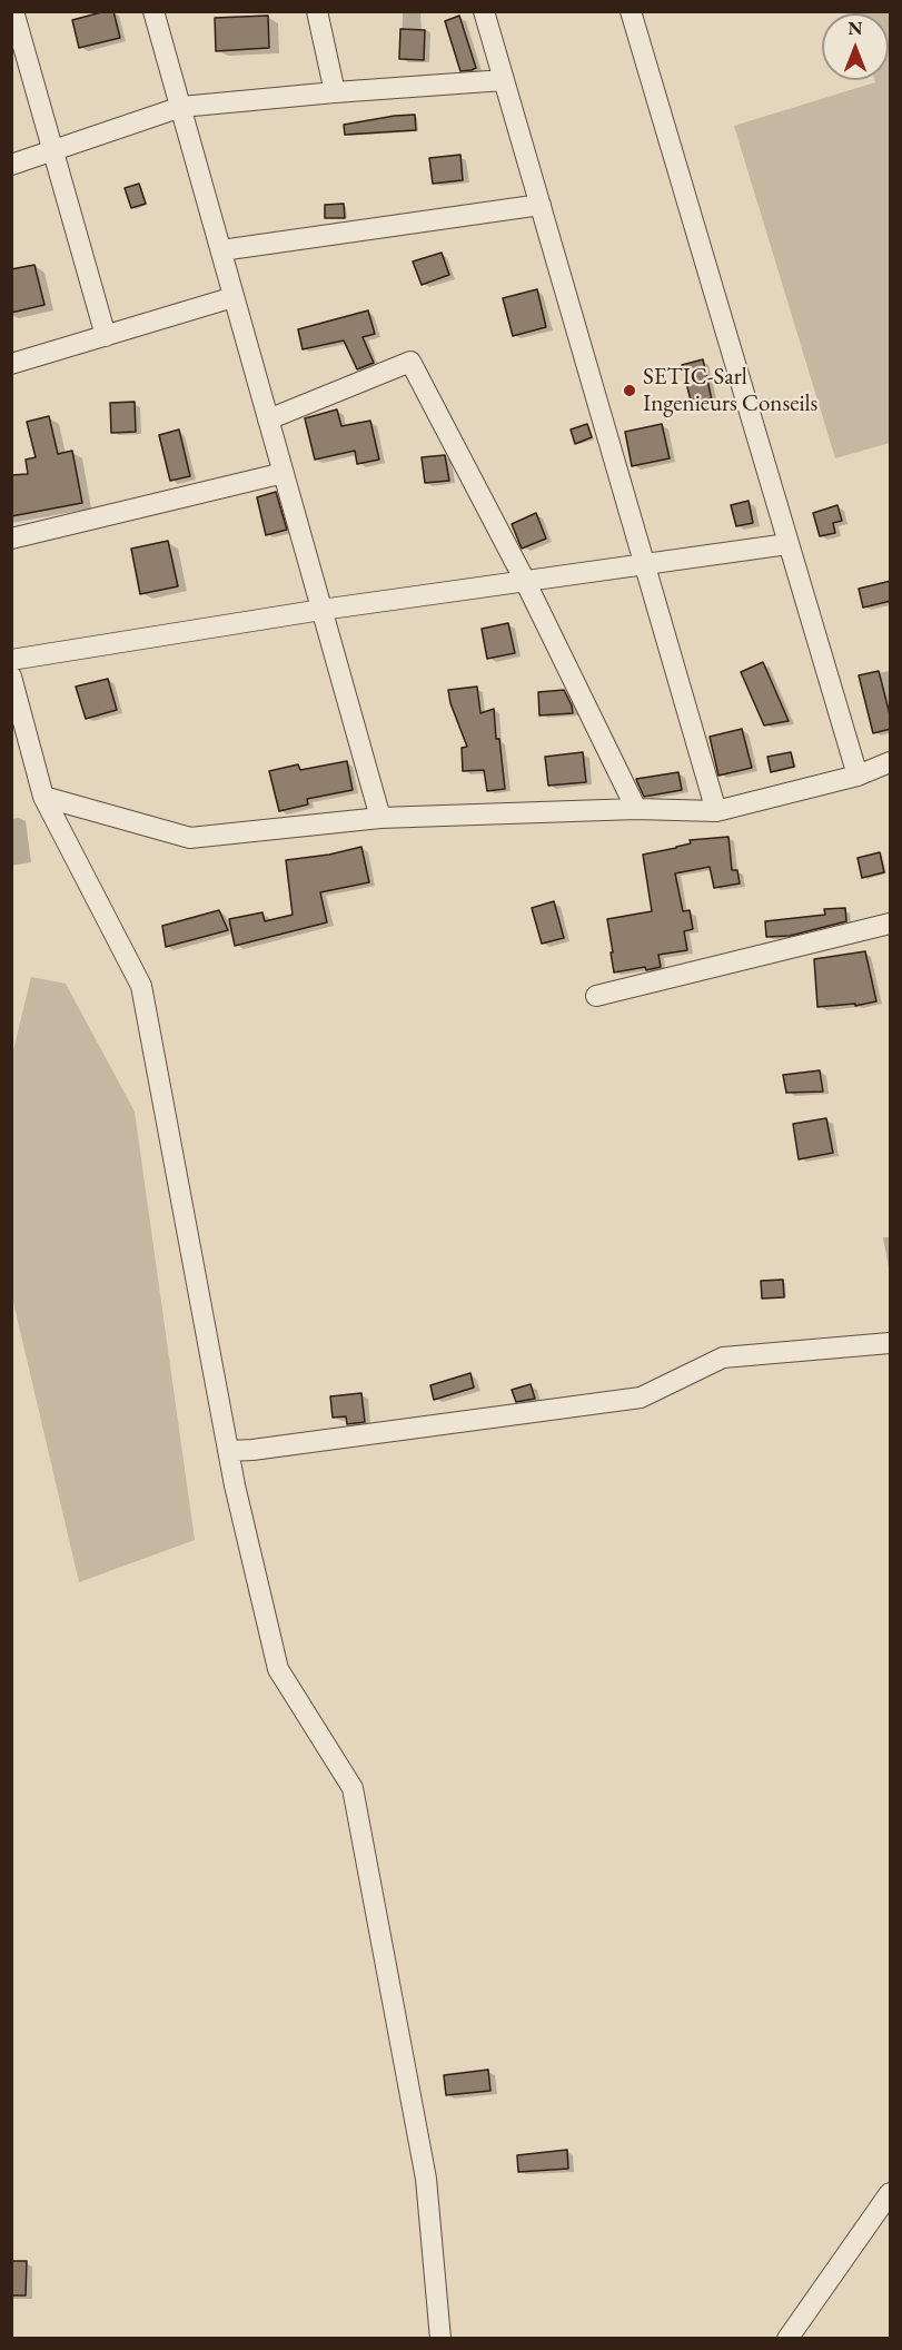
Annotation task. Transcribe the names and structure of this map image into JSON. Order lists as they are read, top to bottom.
{
  "places": ["SETIC-Sarl Ingenieurs Conseils"],
  "north": "top"
}
